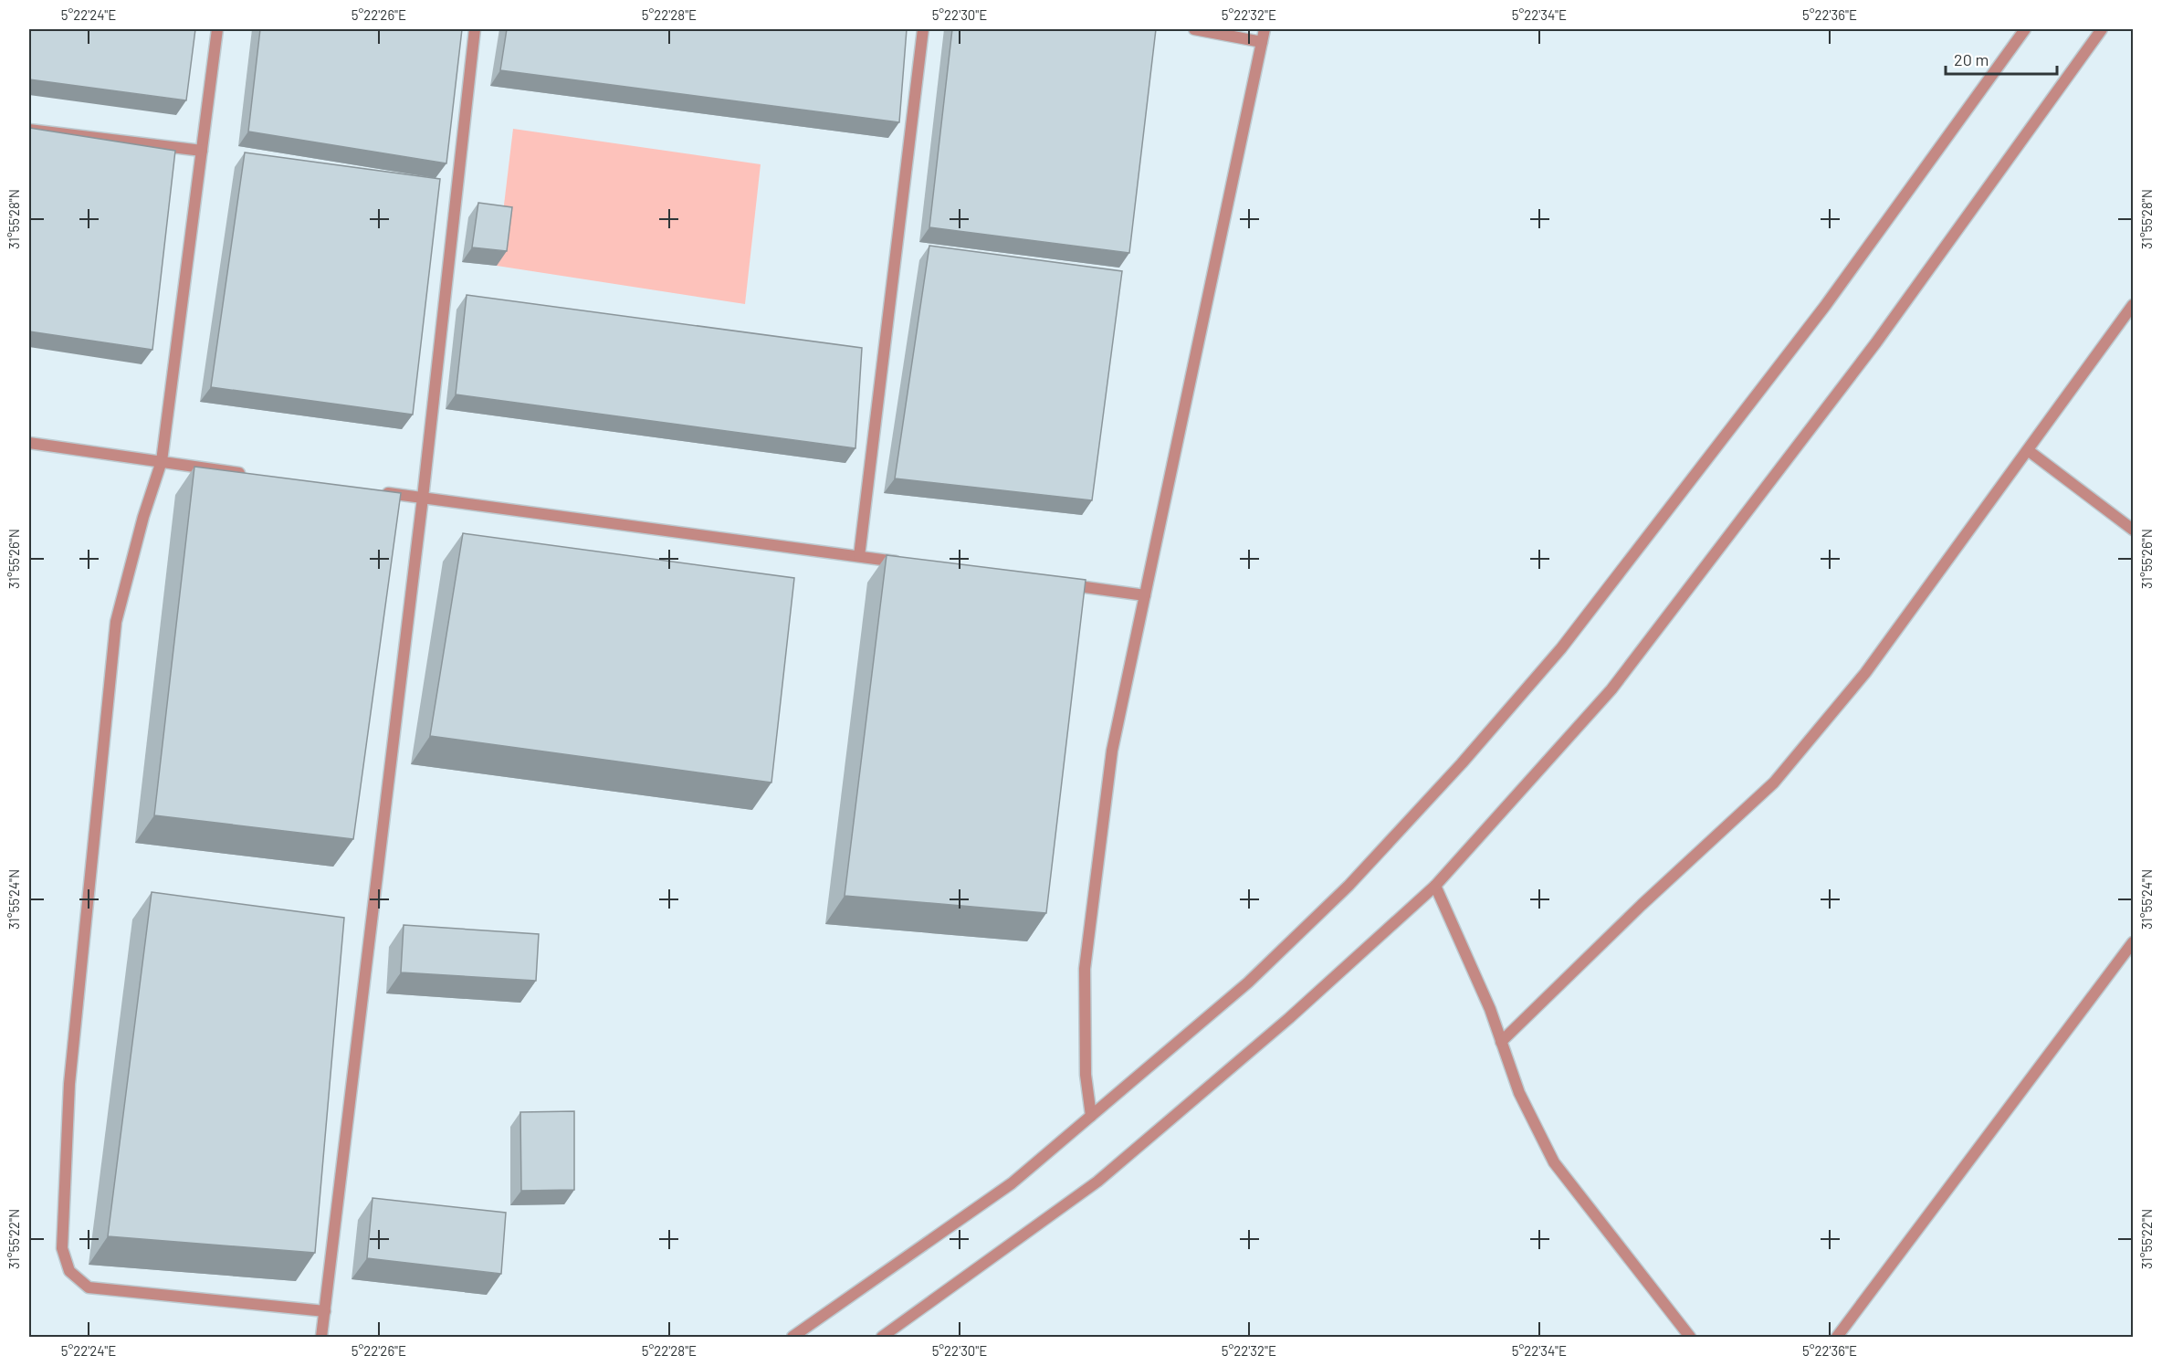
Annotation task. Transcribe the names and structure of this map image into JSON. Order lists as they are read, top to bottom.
{
  "scale_bar": "20 m",
  "coordinates": [
    "5°22'24\"E",
    "5°22'26\"E",
    "5°22'28\"E",
    "5°22'30\"E",
    "5°22'32\"E",
    "5°22'34\"E",
    "5°22'36\"E",
    "31°55'28\"N",
    "31°55'26\"N",
    "31°55'24\"N",
    "31°55'22\"N"
  ]
}
